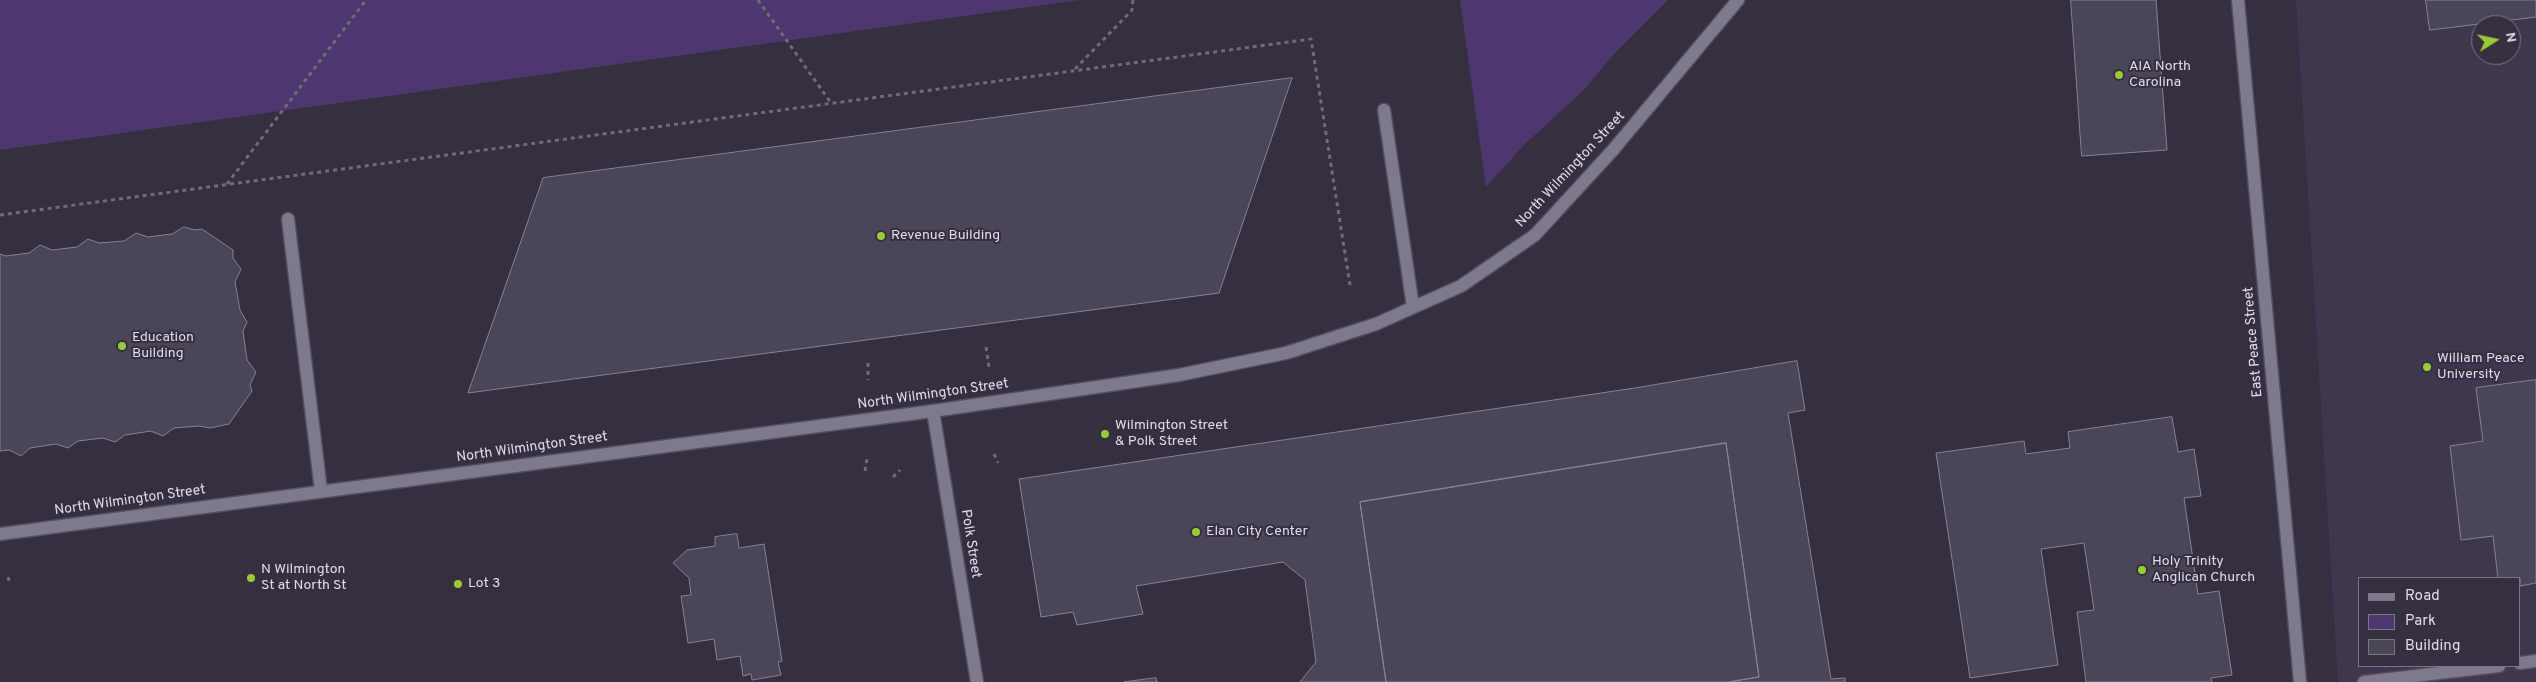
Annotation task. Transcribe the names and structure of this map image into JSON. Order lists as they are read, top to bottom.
{
  "streets": {
    "main road": ["North Wilmington Street", "East Peace Street", "Polk Street"]
  },
  "crossings": [
    ["North Wilmington Street", "Polk Street"]
  ],
  "places": [
    "AIA North Carolina",
    "Revenue Building",
    "Education Building",
    "William Peace University",
    "Wilmington Street & Polk Street",
    "Elan City Center",
    "Holy Trinity Anglican Church",
    "N Wilmington St at North St",
    "Lot 3"
  ],
  "legend": ["Road", "Park", "Building"],
  "north": "right"
}
